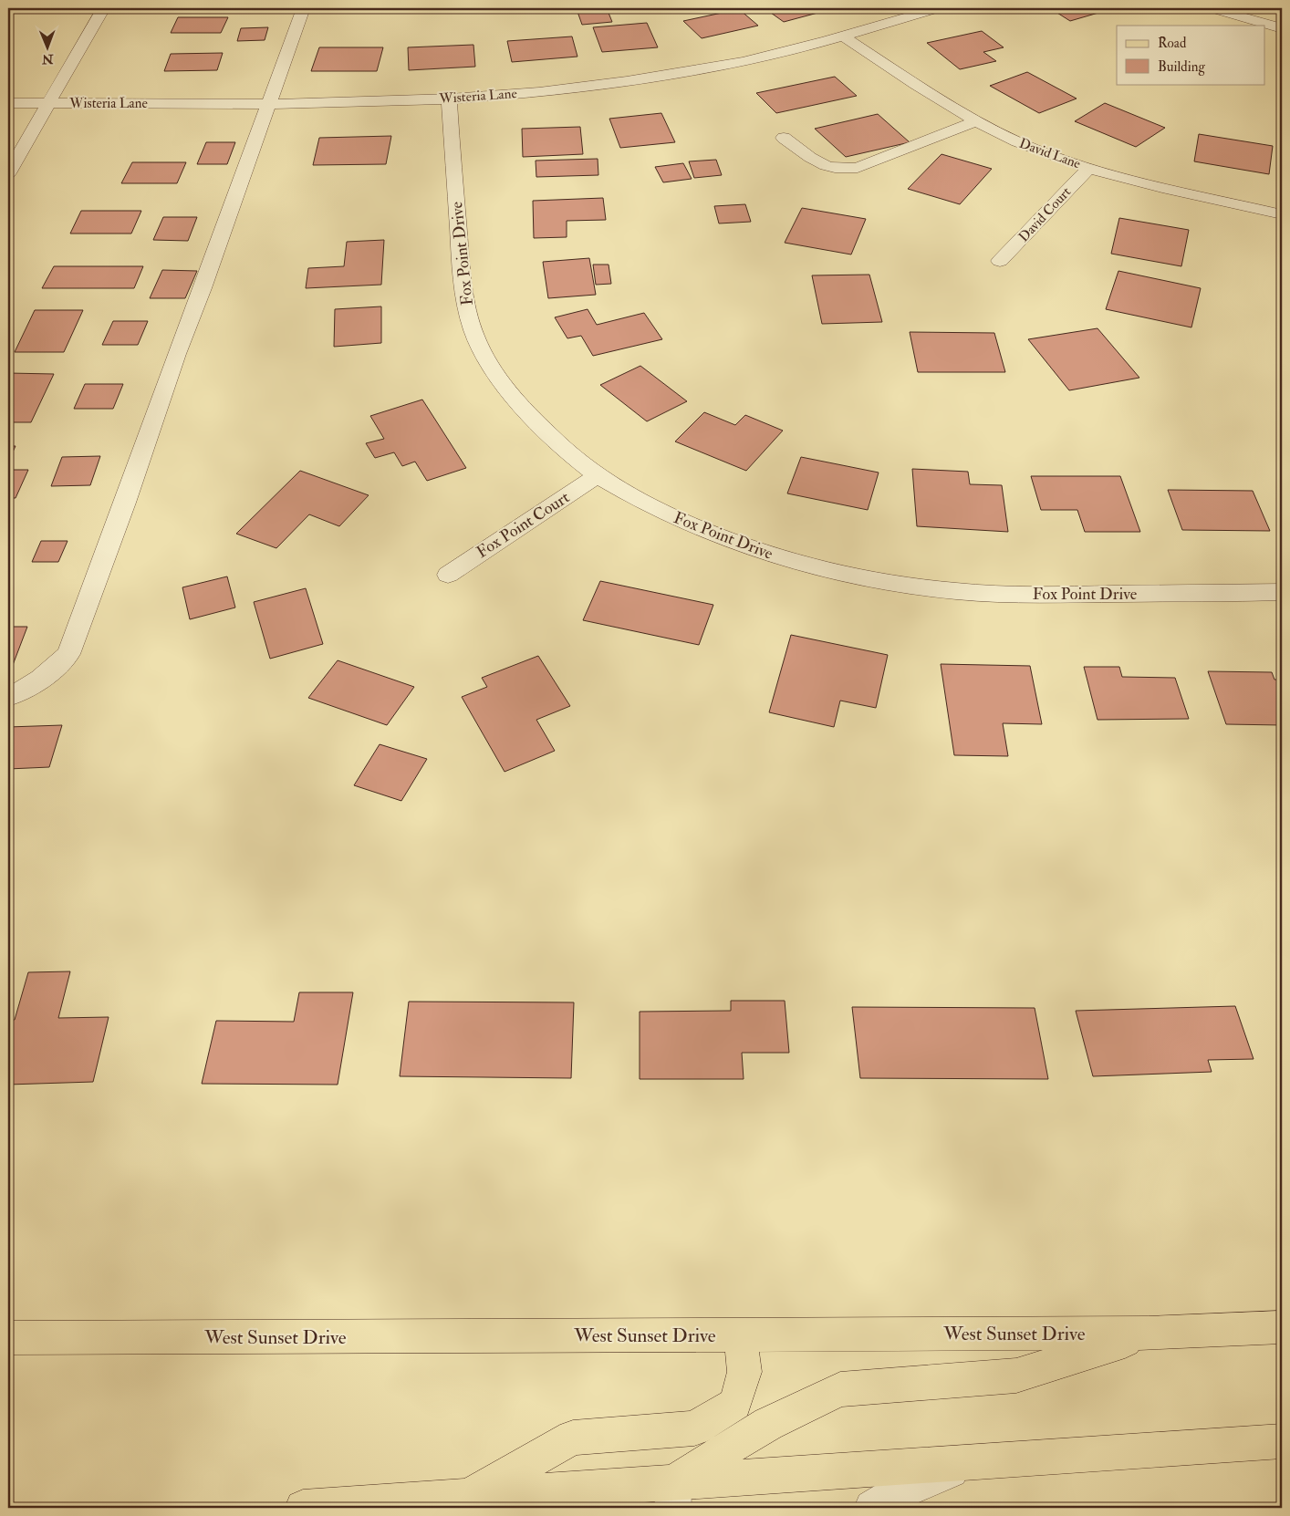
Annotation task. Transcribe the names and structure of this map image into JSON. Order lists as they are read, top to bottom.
{
  "streets": {
    "main road": ["West Sunset Drive"],
    "street": [
      "Wisteria Lane",
      "David Lane",
      "David Court",
      "Fox Point Drive",
      "Fox Point Court"
    ]
  },
  "crossings": [
    ["Wisteria Lane", "David Lane"],
    ["Wisteria Lane", "Fox Point Drive"],
    ["David Lane", "David Court"],
    ["Fox Point Drive", "Fox Point Court"]
  ],
  "legend": ["Road", "Building"],
  "north": "bottom"
}
